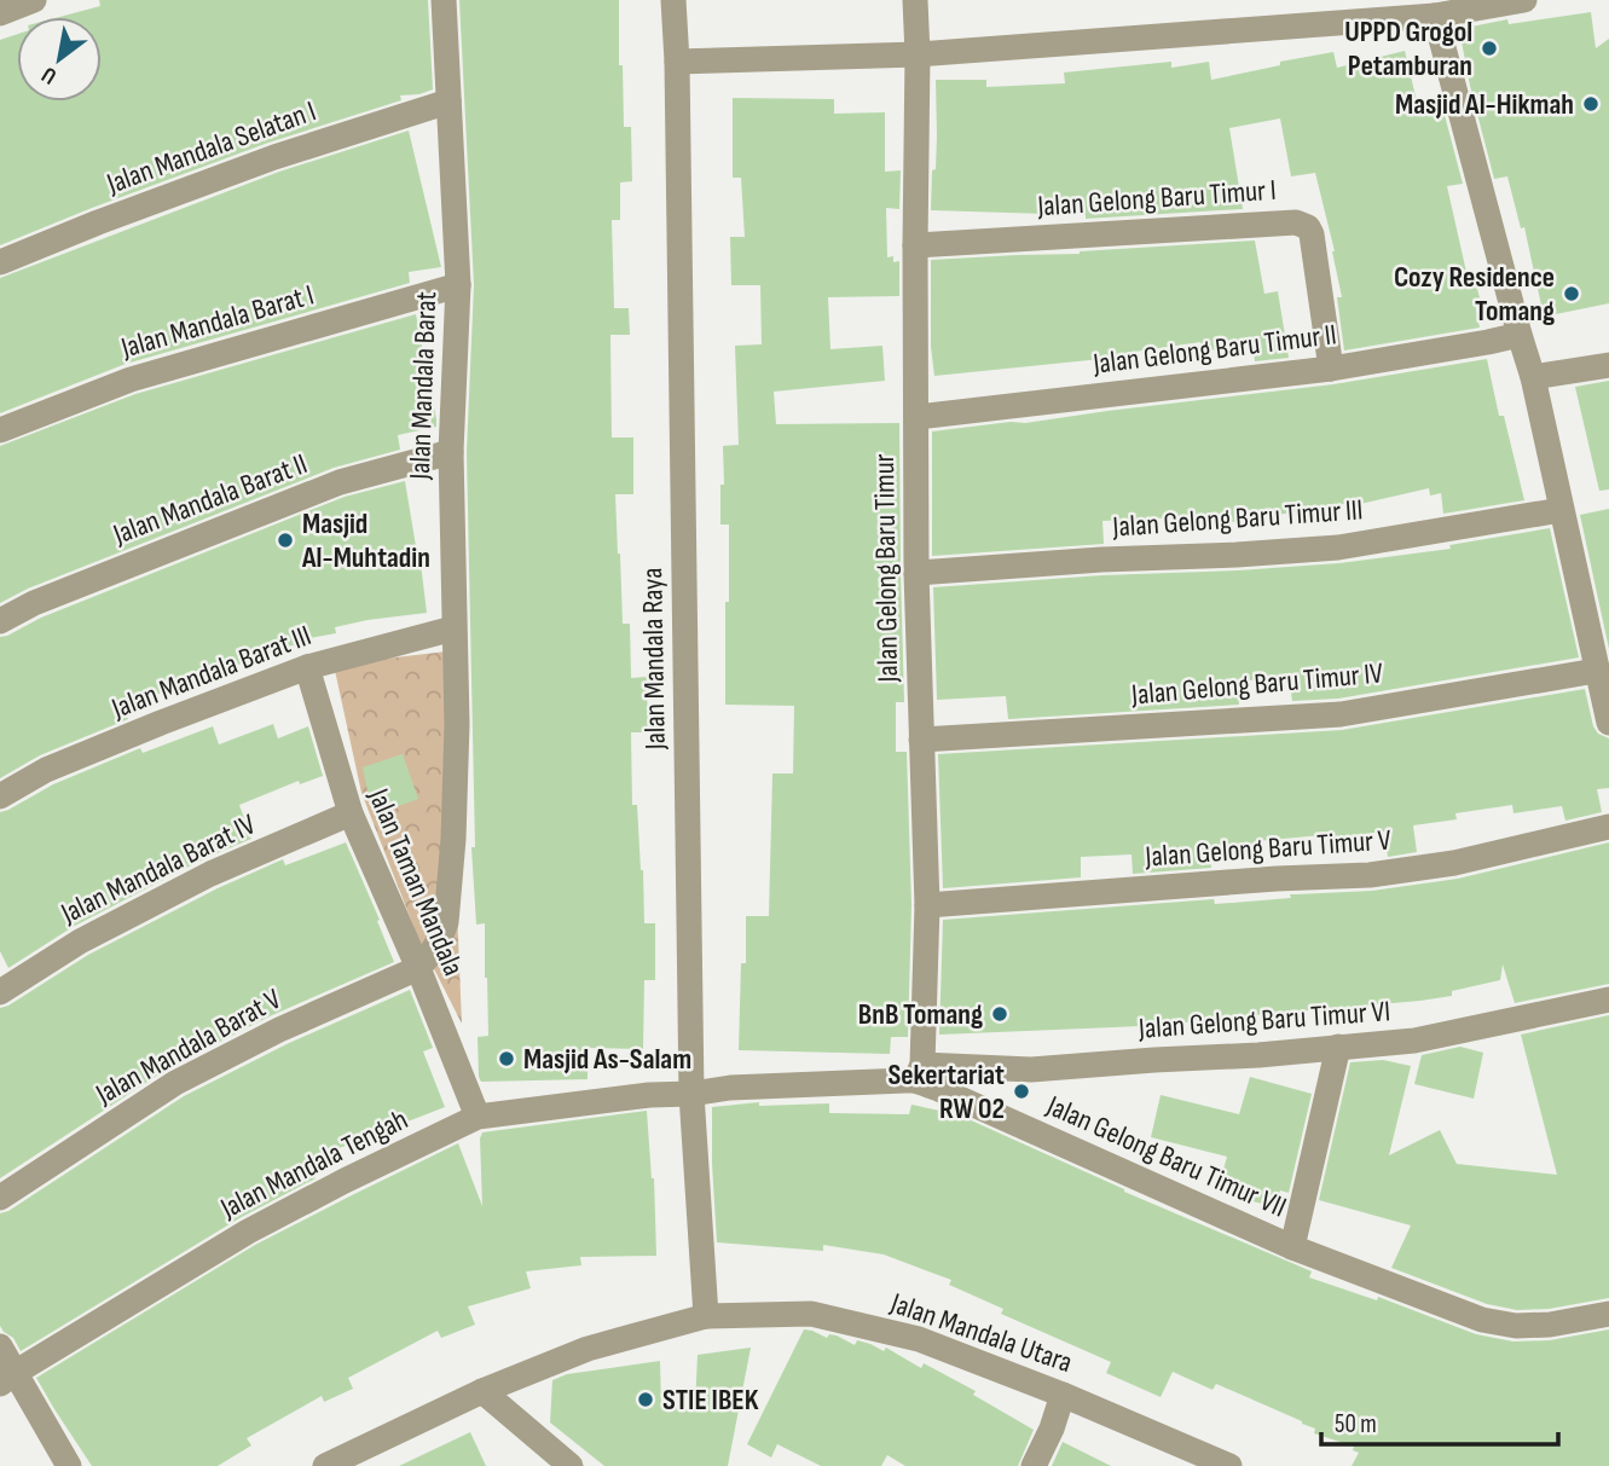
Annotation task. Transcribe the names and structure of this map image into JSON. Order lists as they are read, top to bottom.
{
  "streets": {
    "street": [
      "Jalan Mandala Selatan I",
      "Jalan Gelong Baru Timur I",
      "Jalan Mandala Barat I",
      "Jalan Gelong Baru Timur II",
      "Jalan Mandala Barat",
      "Jalan Mandala Barat II",
      "Jalan Gelong Baru Timur III",
      "Jalan Gelong Baru Timur",
      "Jalan Mandala Raya",
      "Jalan Mandala Barat III",
      "Jalan Gelong Baru Timur IV",
      "Jalan Gelong Baru Timur V",
      "Jalan Mandala Barat IV",
      "Jalan Taman Mandala",
      "Jalan Gelong Baru Timur VI",
      "Jalan Mandala Barat V",
      "Jalan Gelong Baru Timur VII",
      "Jalan Mandala Tengah",
      "Jalan Mandala Utara"
    ]
  },
  "crossings": [
    ["Jalan Mandala Selatan I", "Jalan Mandala Barat"],
    ["Jalan Gelong Baru Timur I", "Jalan Gelong Baru Timur II"],
    ["Jalan Gelong Baru Timur I", "Jalan Gelong Baru Timur"],
    ["Jalan Mandala Barat I", "Jalan Mandala Barat"],
    ["Jalan Gelong Baru Timur II", "Jalan Gelong Baru Timur"],
    ["Jalan Mandala Barat", "Jalan Mandala Barat II"],
    ["Jalan Mandala Barat", "Jalan Mandala Barat III"],
    ["Jalan Mandala Barat", "Jalan Taman Mandala"],
    ["Jalan Mandala Barat", "Jalan Mandala Barat V"],
    ["Jalan Gelong Baru Timur III", "Jalan Gelong Baru Timur"],
    ["Jalan Gelong Baru Timur", "Jalan Gelong Baru Timur IV"],
    ["Jalan Gelong Baru Timur", "Jalan Gelong Baru Timur V"],
    ["Jalan Gelong Baru Timur", "Jalan Gelong Baru Timur VI"],
    ["Jalan Gelong Baru Timur", "Jalan Gelong Baru Timur VII"],
    ["Jalan Mandala Raya", "Jalan Gelong Baru Timur VII"],
    ["Jalan Mandala Raya", "Jalan Mandala Tengah"],
    ["Jalan Mandala Raya", "Jalan Mandala Utara"],
    ["Jalan Mandala Barat III", "Jalan Taman Mandala"],
    ["Jalan Mandala Barat IV", "Jalan Taman Mandala"],
    ["Jalan Taman Mandala", "Jalan Mandala Barat V"],
    ["Jalan Taman Mandala", "Jalan Mandala Tengah"],
    ["Jalan Gelong Baru Timur VI", "Jalan Gelong Baru Timur VII"],
    ["Jalan Gelong Baru Timur VII", "Jalan Mandala Tengah"]
  ],
  "places": [
    "UPPD Grogol Petamburan",
    "Masjid Al-Hikmah",
    "Cozy Residence Tomang",
    "Masjid Al-Muhtadin",
    "BnB Tomang",
    "Masjid As-Salam",
    "Sekertariat RW 02",
    "STIE IBEK"
  ],
  "scale_bar": "50 m",
  "north": "bottom left"
}
